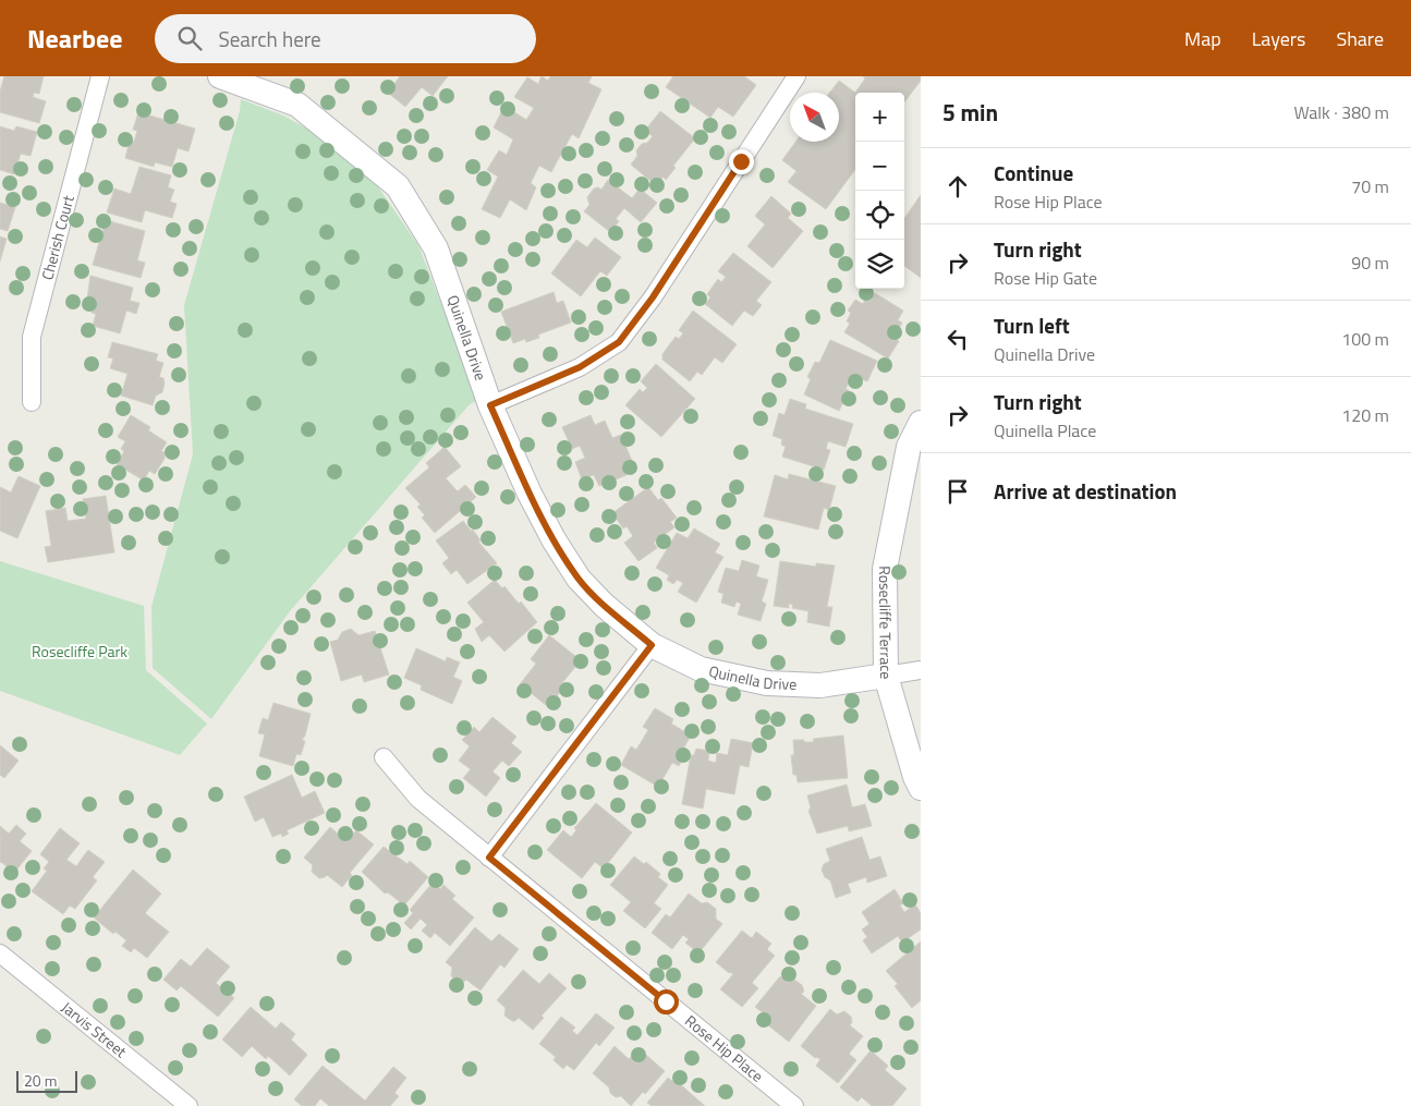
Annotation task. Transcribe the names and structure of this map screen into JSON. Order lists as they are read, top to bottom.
{
  "streets": {
    "street": [
      "Cherish Court",
      "Quinella Drive",
      "Rosecliffe Terrace",
      "Jarvis Street",
      "Rose Hip Place"
    ]
  },
  "crossings": [
    ["Quinella Drive", "Rosecliffe Terrace"]
  ],
  "parks": ["Rosecliffe Park"],
  "scale_bar": "20 m",
  "north": "top left",
  "page": {
    "header": "Nearbee",
    "search": "Search here",
    "nav": ["Map", "Layers", "Share"],
    "heading": ["5 min", "Walk · 380 m"],
    "map_buttons": ["+", "−"],
    "list": [
      ["Continue", "Rose Hip Place", "70 m"],
      ["Turn right", "Rose Hip Gate", "90 m"],
      ["Turn left", "Quinella Drive", "100 m"],
      ["Turn right", "Quinella Place", "120 m"],
      "Arrive at destination"
    ],
    "scale": "20 m"
  }
}
